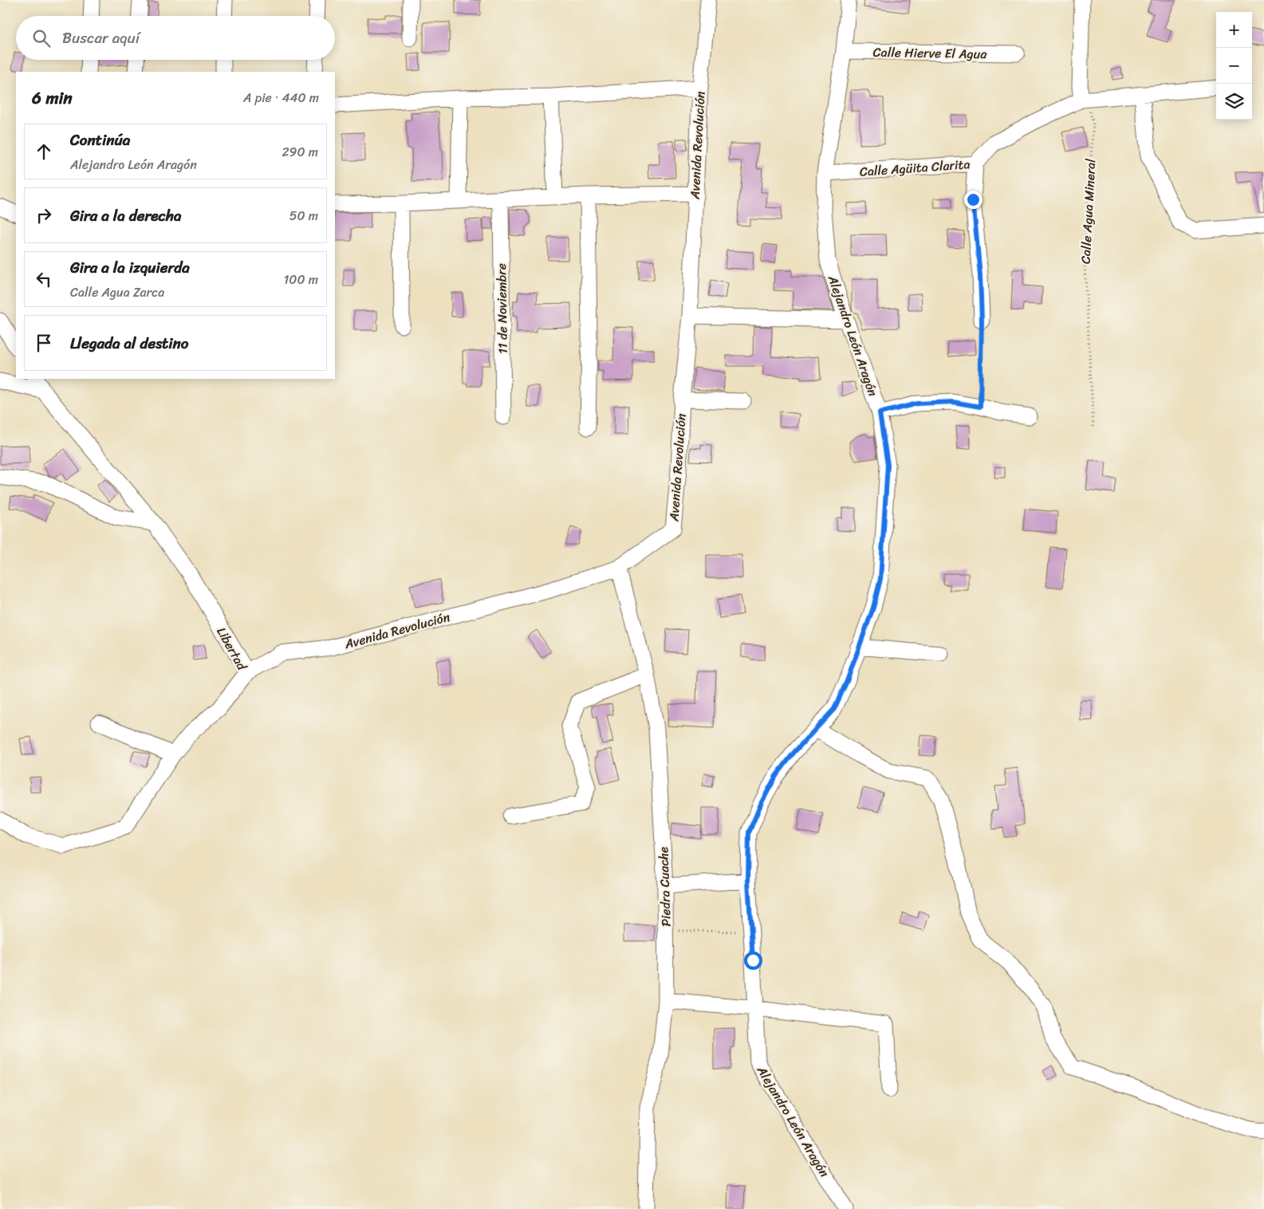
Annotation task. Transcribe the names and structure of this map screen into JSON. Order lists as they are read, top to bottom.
{
  "streets": {
    "street": [
      "Calle Hierve El Agua",
      "Avenida Revolución",
      "Calle Agüita Clarita",
      "11 de Noviembre",
      "Alejandro León Aragón",
      "Libertad",
      "Piedra Cuache"
    ],
    "path": ["Calle Agua Mineral"]
  },
  "crossings": [
    ["Calle Hierve El Agua", "Alejandro León Aragón"],
    ["Avenida Revolución", "Libertad"],
    ["Avenida Revolución", "Piedra Cuache"],
    ["Calle Agüita Clarita", "Calle Agua Mineral"],
    ["Calle Agüita Clarita", "Alejandro León Aragón"]
  ],
  "page": {
    "map_buttons": ["+", "−"],
    "search": "Buscar aquí",
    "heading": ["6 min", "A pie · 440 m"],
    "list": [
      ["Continúa", "Alejandro León Aragón", "290 m"],
      ["Gira a la derecha", "50 m"],
      ["Gira a la izquierda", "Calle Agua Zarca", "100 m"],
      "Llegada al destino"
    ]
  }
}
